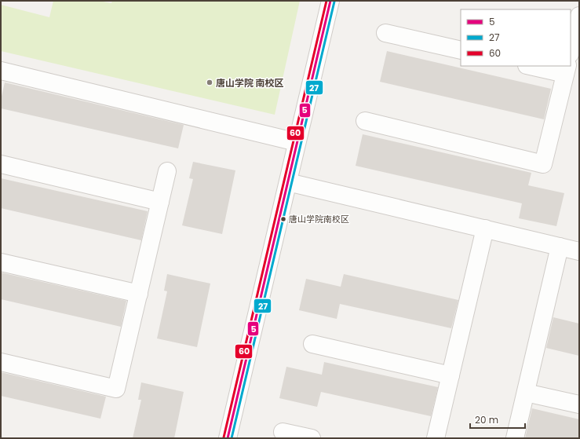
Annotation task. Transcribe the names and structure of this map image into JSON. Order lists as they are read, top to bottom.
{
  "places": ["唐山学院 南校区", "唐山学院南校区"],
  "lines": ["transit line 5", "transit line 60", "transit line 27"],
  "legend": ["5", "27", "60"],
  "scale_bar": "20 m"
}
